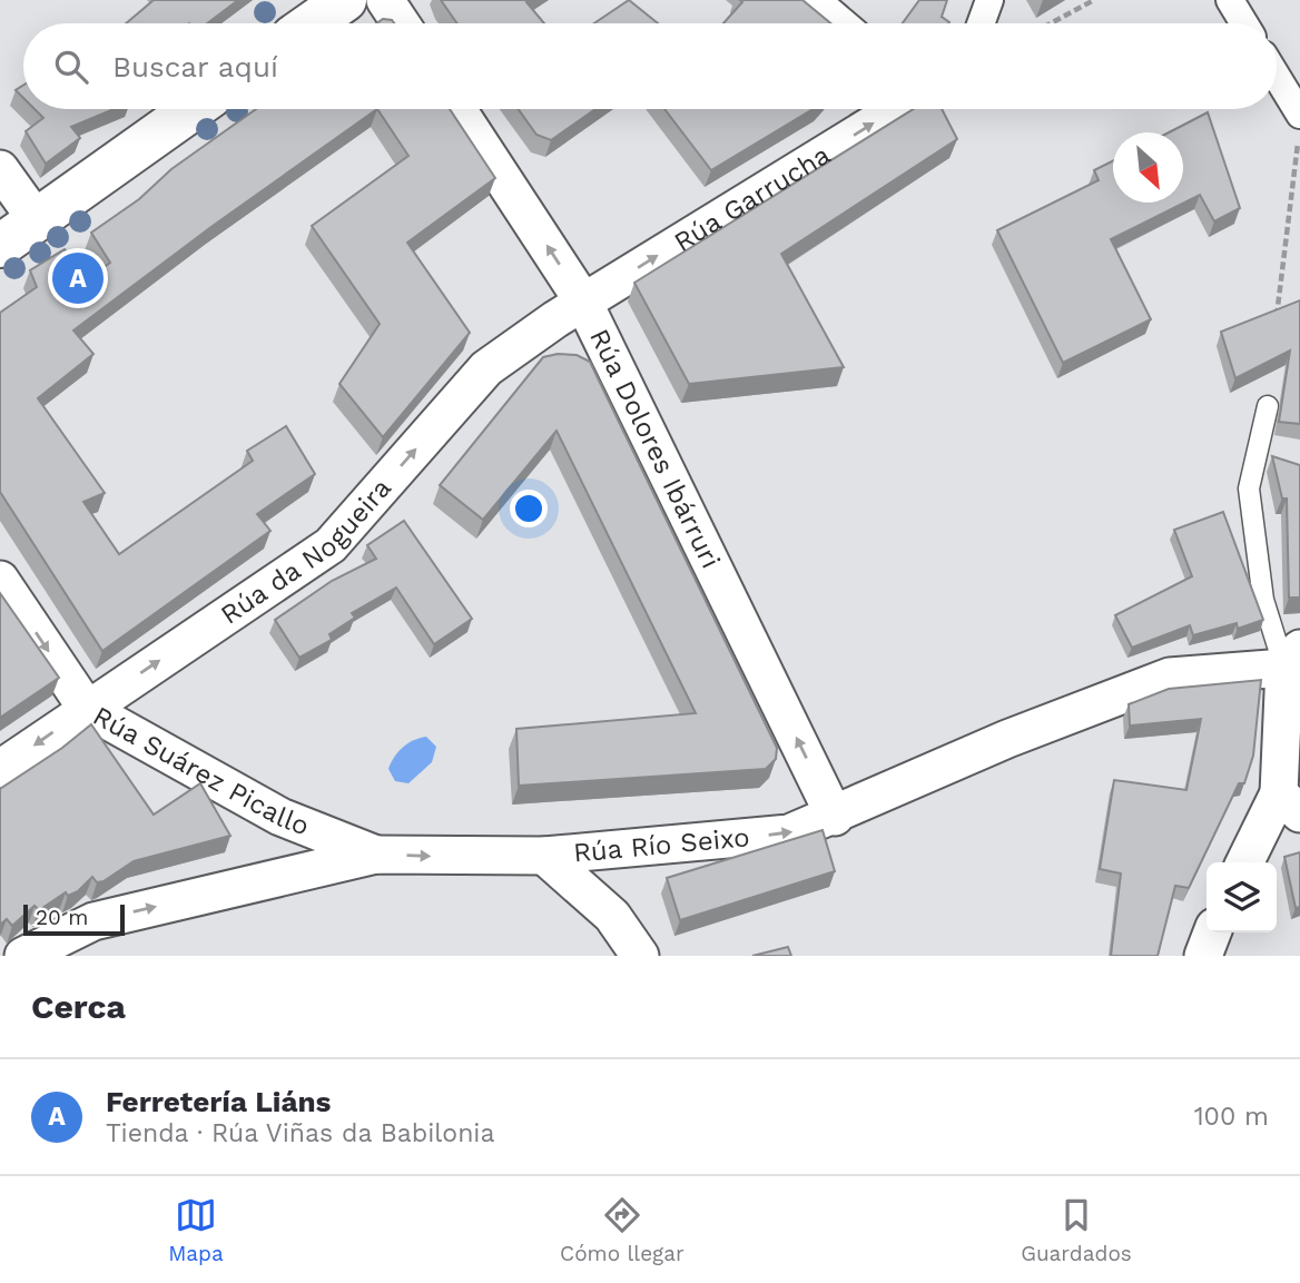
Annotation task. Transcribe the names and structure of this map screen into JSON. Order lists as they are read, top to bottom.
{
  "streets": {
    "street": [
      "Rúa Garrucha",
      "Rúa Dolores Ibárruri",
      "Rúa da Nogueira",
      "Rúa Suárez Picallo",
      "Rúa Río Seixo"
    ]
  },
  "crossings": [
    ["Rúa Garrucha", "Rúa Dolores Ibárruri"],
    ["Rúa Garrucha", "Rúa da Nogueira"],
    ["Rúa Dolores Ibárruri", "Rúa da Nogueira"],
    ["Rúa Dolores Ibárruri", "Rúa Río Seixo"],
    ["Rúa da Nogueira", "Rúa Suárez Picallo"],
    ["Rúa Suárez Picallo", "Rúa Río Seixo"]
  ],
  "one_way": ["Rúa Garrucha", "Rúa Dolores Ibárruri", "Rúa Río Seixo"],
  "scale_bar": "20 m",
  "north": "bottom right",
  "page": {
    "search": "Buscar aquí",
    "pins": "A",
    "scale": "20 m",
    "heading": "Cerca",
    "list": [
      {
        "mark": "A",
        "name": "Ferretería Liáns",
        "note": "Tienda · Rúa Viñas da Babilonia",
        "value": "100 m"
      }
    ],
    "nav": ["Mapa", "Cómo llegar", "Guardados"]
  }
}
